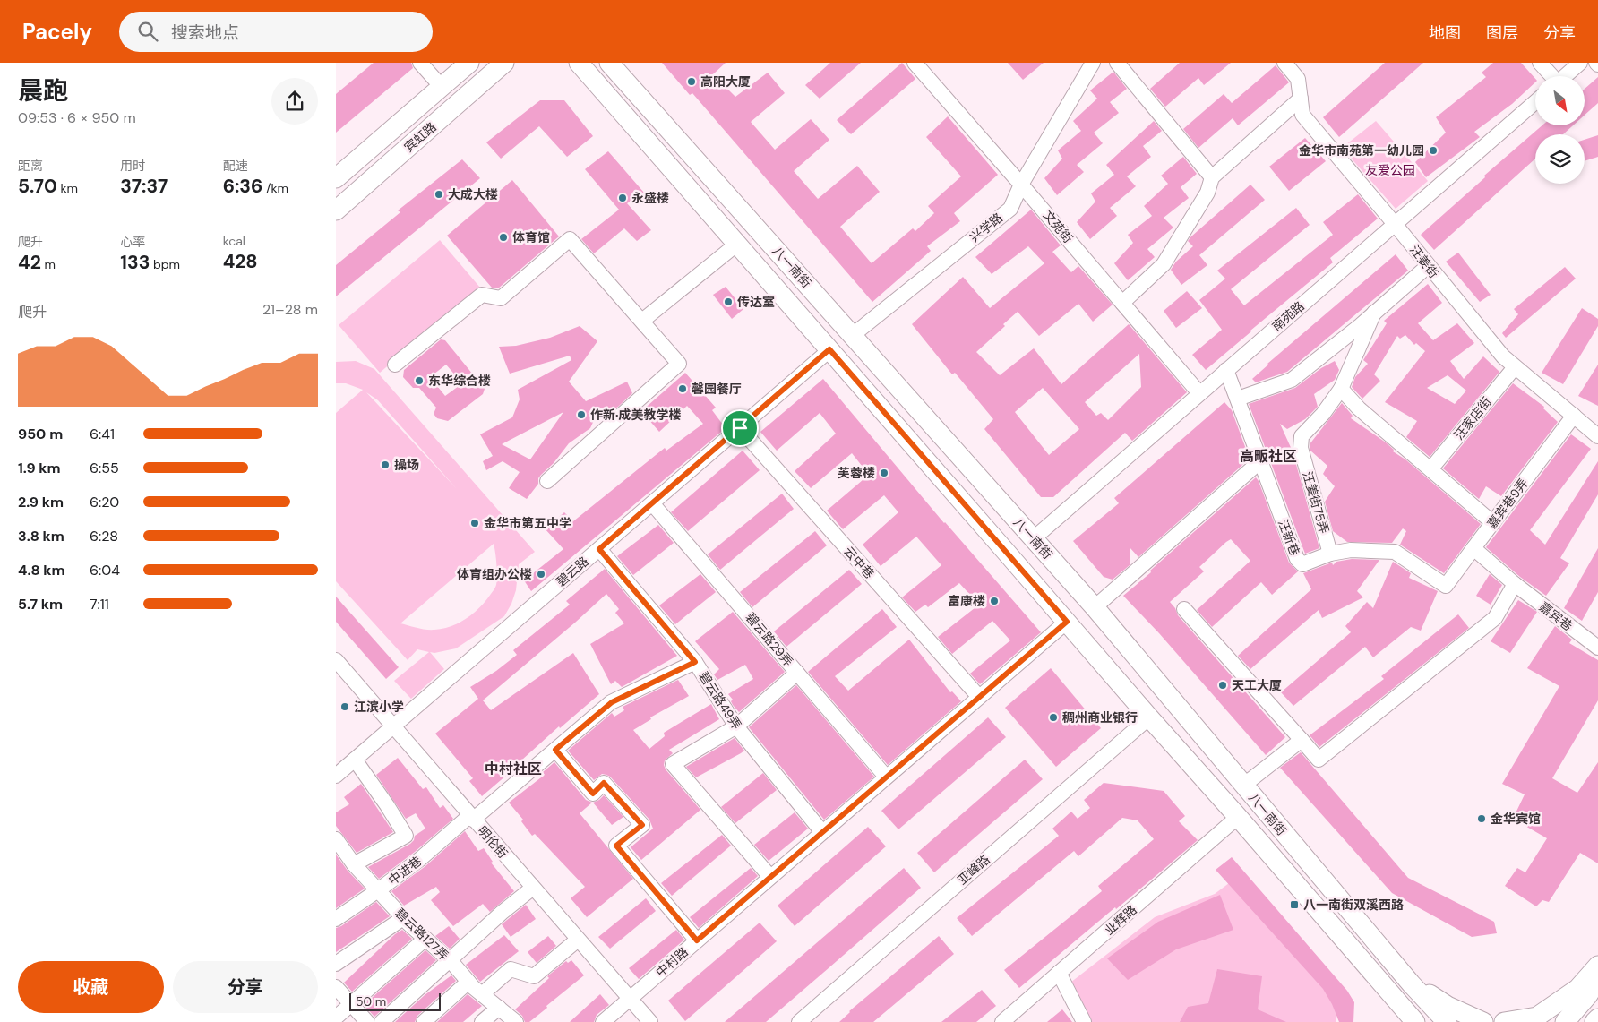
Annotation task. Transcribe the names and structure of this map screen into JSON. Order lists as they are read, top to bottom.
{
  "streets": {
    "main road": ["宾虹路", "八一南街"],
    "street": [
      "文苑街",
      "兴学路",
      "汪姜街",
      "南苑路",
      "汪家店街",
      "汪姜街75弄",
      "嘉宾巷9弄",
      "汪新巷",
      "云中巷",
      "碧云路",
      "嘉宾巷",
      "碧云路29弄",
      "碧云路49弄",
      "明伦街",
      "亚峰路",
      "中进巷",
      "业辉路",
      "碧云路127弄",
      "中村路"
    ]
  },
  "crossings": [
    ["文苑街", "兴学路"],
    ["文苑街", "南苑路"],
    ["兴学路", "八一南街"],
    ["汪姜街", "南苑路"],
    ["汪姜街", "汪家店街"],
    ["汪姜街", "嘉宾巷9弄"],
    ["八一南街", "南苑路"],
    ["八一南街", "碧云路"],
    ["八一南街", "亚峰路"],
    ["八一南街", "业辉路"],
    ["八一南街", "中村路"],
    ["南苑路", "汪新巷"],
    ["汪姜街75弄", "汪新巷"],
    ["嘉宾巷9弄", "汪新巷"],
    ["云中巷", "碧云路"],
    ["云中巷", "中村路"],
    ["碧云路", "碧云路29弄"],
    ["碧云路", "碧云路49弄"],
    ["碧云路", "明伦街"],
    ["碧云路29弄", "中村路"],
    ["碧云路49弄", "中进巷"],
    ["碧云路49弄", "中村路"],
    ["明伦街", "中进巷"],
    ["明伦街", "中村路"],
    ["中进巷", "碧云路127弄"]
  ],
  "districts": ["高畈社区", "中村社区"],
  "parks": ["友爱公园"],
  "places": {
    "other": [
      "高阳大厦",
      "金华市南苑第一幼儿园",
      "大成大楼",
      "永盛楼",
      "体育馆",
      "传达室",
      "东华综合楼",
      "馨园餐厅",
      "作新·成美教学楼",
      "操场",
      "芙蓉楼",
      "金华市第五中学",
      "体育组办公楼",
      "富康楼",
      "天工大厦",
      "江滨小学",
      "稠州商业银行",
      "金华宾馆"
    ],
    "transit": ["八一南街双溪西路"]
  },
  "scale_bar": "50 m",
  "north": "bottom right",
  "page": {
    "header": "Pacely",
    "search": "搜索地点",
    "nav": ["地图", "图层", "分享"],
    "heading": ["晨跑", "09:53 · 6 × 950 m"],
    "stats": [
      ["距离", "5.70 km"],
      ["用时", "37:37"],
      ["配速", "6:36 /km"],
      ["爬升", "42 m"],
      ["心率", "133 bpm"],
      ["kcal", "428"]
    ],
    "chart": ["爬升", "21–28 m"],
    "list": [
      {
        "name": "950 m",
        "note": "6:41"
      },
      {
        "name": "1.9 km",
        "note": "6:55"
      },
      {
        "name": "2.9 km",
        "note": "6:20"
      },
      {
        "name": "3.8 km",
        "note": "6:28"
      },
      {
        "name": "4.8 km",
        "note": "6:04"
      },
      {
        "name": "5.7 km",
        "note": "7:11"
      }
    ],
    "buttons": ["收藏", "分享"],
    "scale": "50 m"
  }
}
